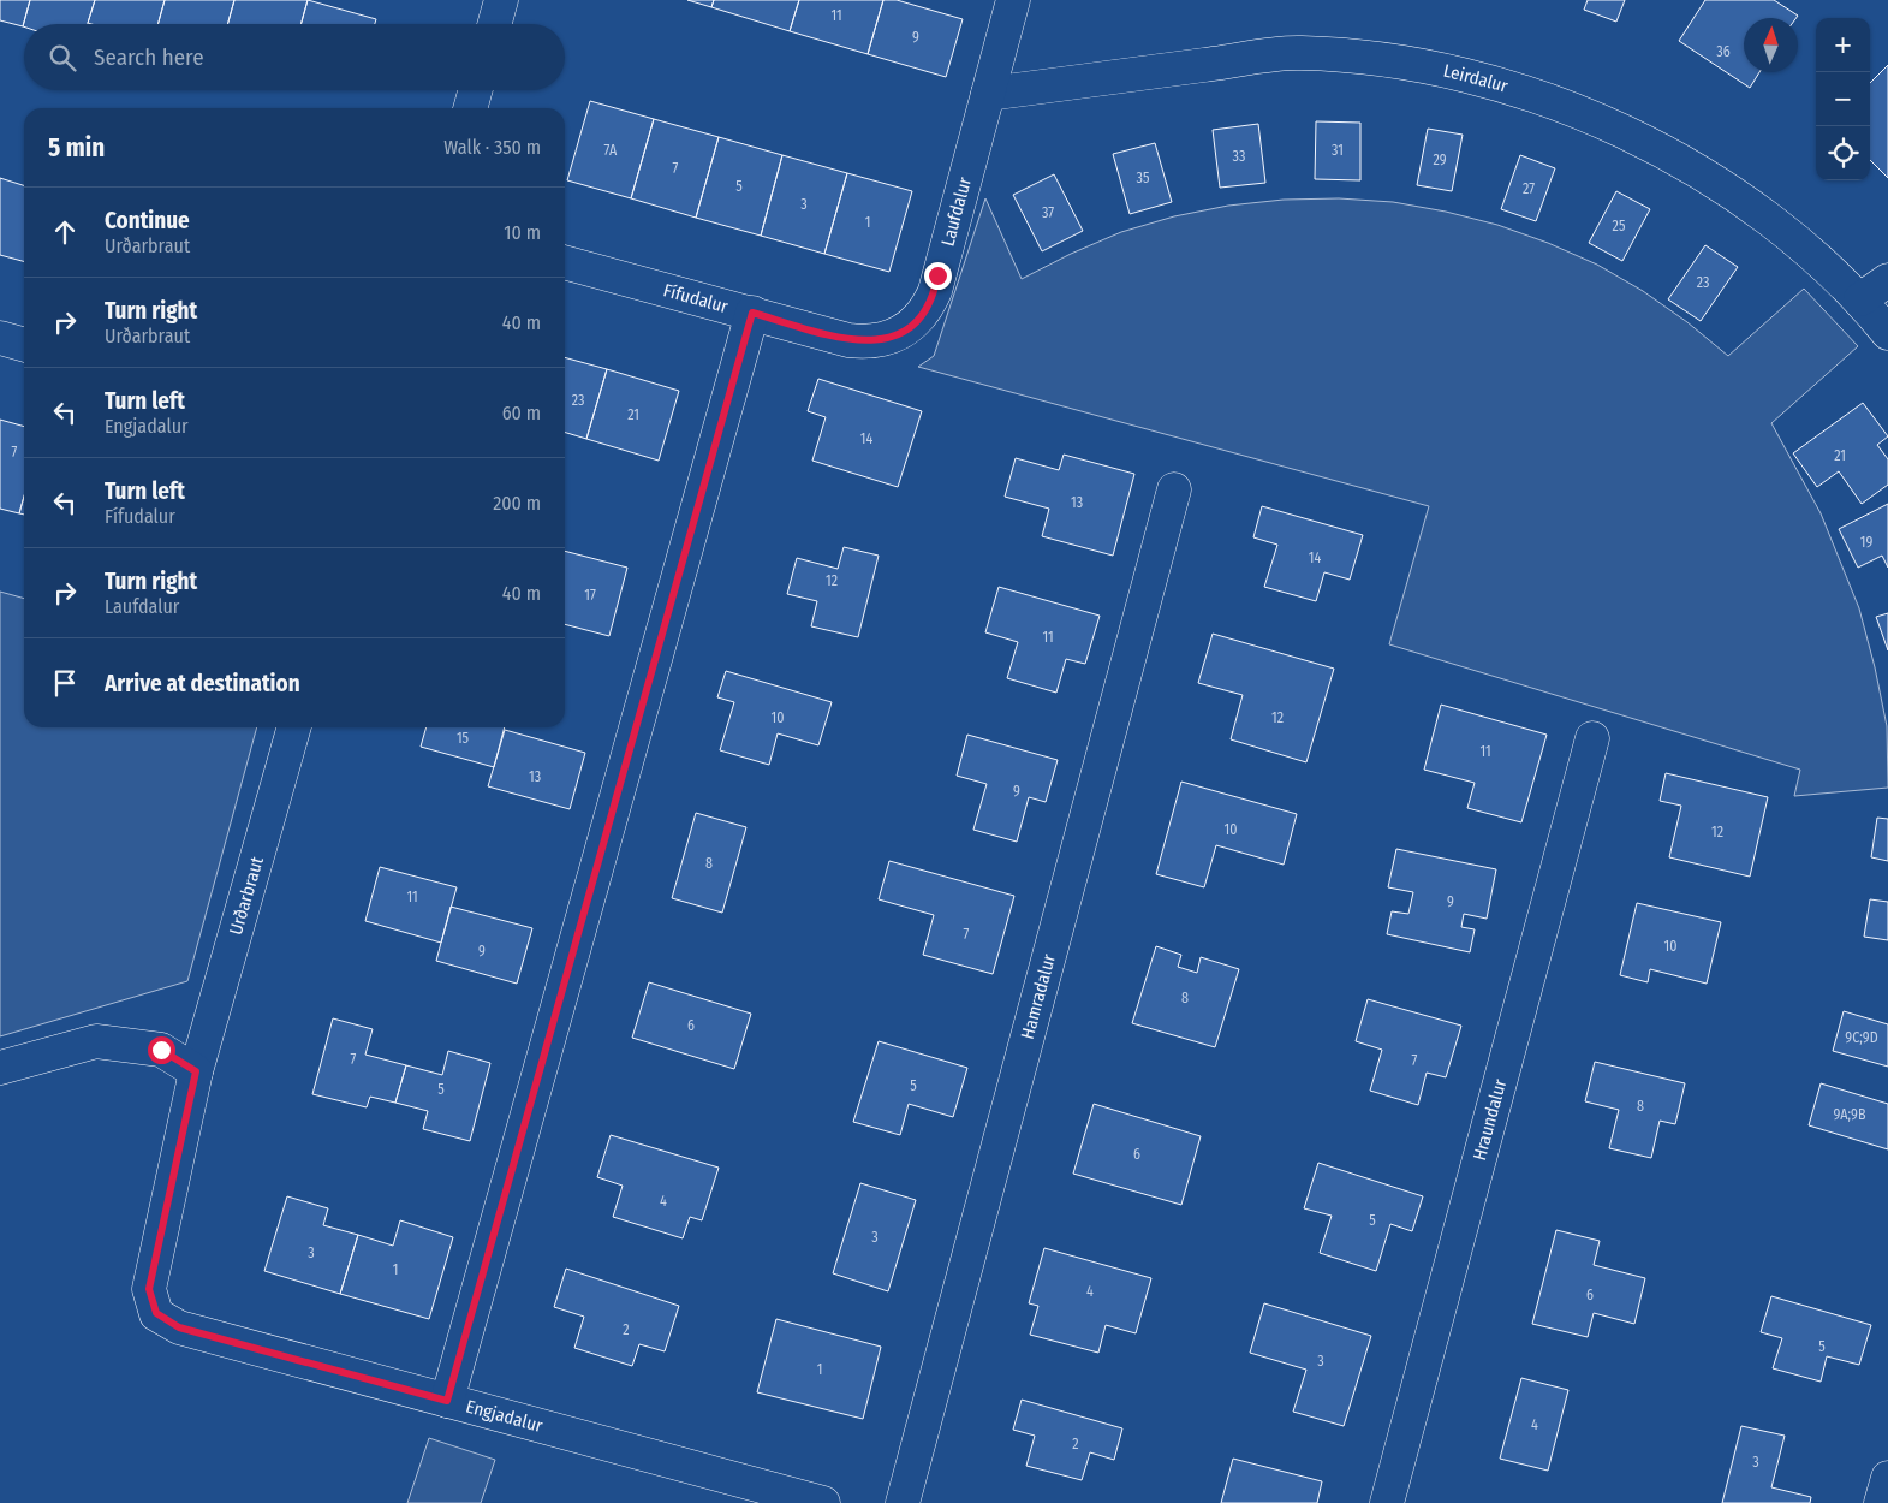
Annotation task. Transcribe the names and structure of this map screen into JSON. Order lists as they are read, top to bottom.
{
  "streets": {
    "street": [
      "Leirdalur",
      "Laufdalur",
      "Fífudalur",
      "Urðarbraut",
      "Hamradalur",
      "Hraundalur",
      "Engjadalur"
    ]
  },
  "crossings": [
    ["Leirdalur", "Laufdalur"],
    ["Laufdalur", "Fífudalur"],
    ["Fífudalur", "Engjadalur"],
    ["Urðarbraut", "Engjadalur"]
  ],
  "house_numbers": [
    "11",
    "9",
    "36",
    "7A",
    "31",
    "33",
    "29",
    "7",
    "35",
    "5",
    "27",
    "3",
    "37",
    "1",
    "25",
    "23",
    "23",
    "21",
    "14",
    "7",
    "21",
    "13",
    "19",
    "14",
    "12",
    "17",
    "11",
    "10",
    "12",
    "15",
    "11",
    "13",
    "9",
    "10",
    "12",
    "8",
    "11",
    "9",
    "7",
    "10",
    "9",
    "8",
    "6",
    "9C;9D",
    "7",
    "7",
    "5",
    "5",
    "8",
    "9A;9B",
    "6",
    "4",
    "5",
    "3",
    "3",
    "1",
    "4",
    "6",
    "2",
    "5",
    "3",
    "1",
    "4",
    "2",
    "3"
  ],
  "north": "top",
  "page": {
    "map_buttons": ["+", "−"],
    "search": "Search here",
    "heading": ["5 min", "Walk · 350 m"],
    "list": [
      ["Continue", "Urðarbraut", "10 m"],
      ["Turn right", "Urðarbraut", "40 m"],
      ["Turn left", "Engjadalur", "60 m"],
      ["Turn left", "Fífudalur", "200 m"],
      ["Turn right", "Laufdalur", "40 m"],
      "Arrive at destination"
    ]
  }
}
